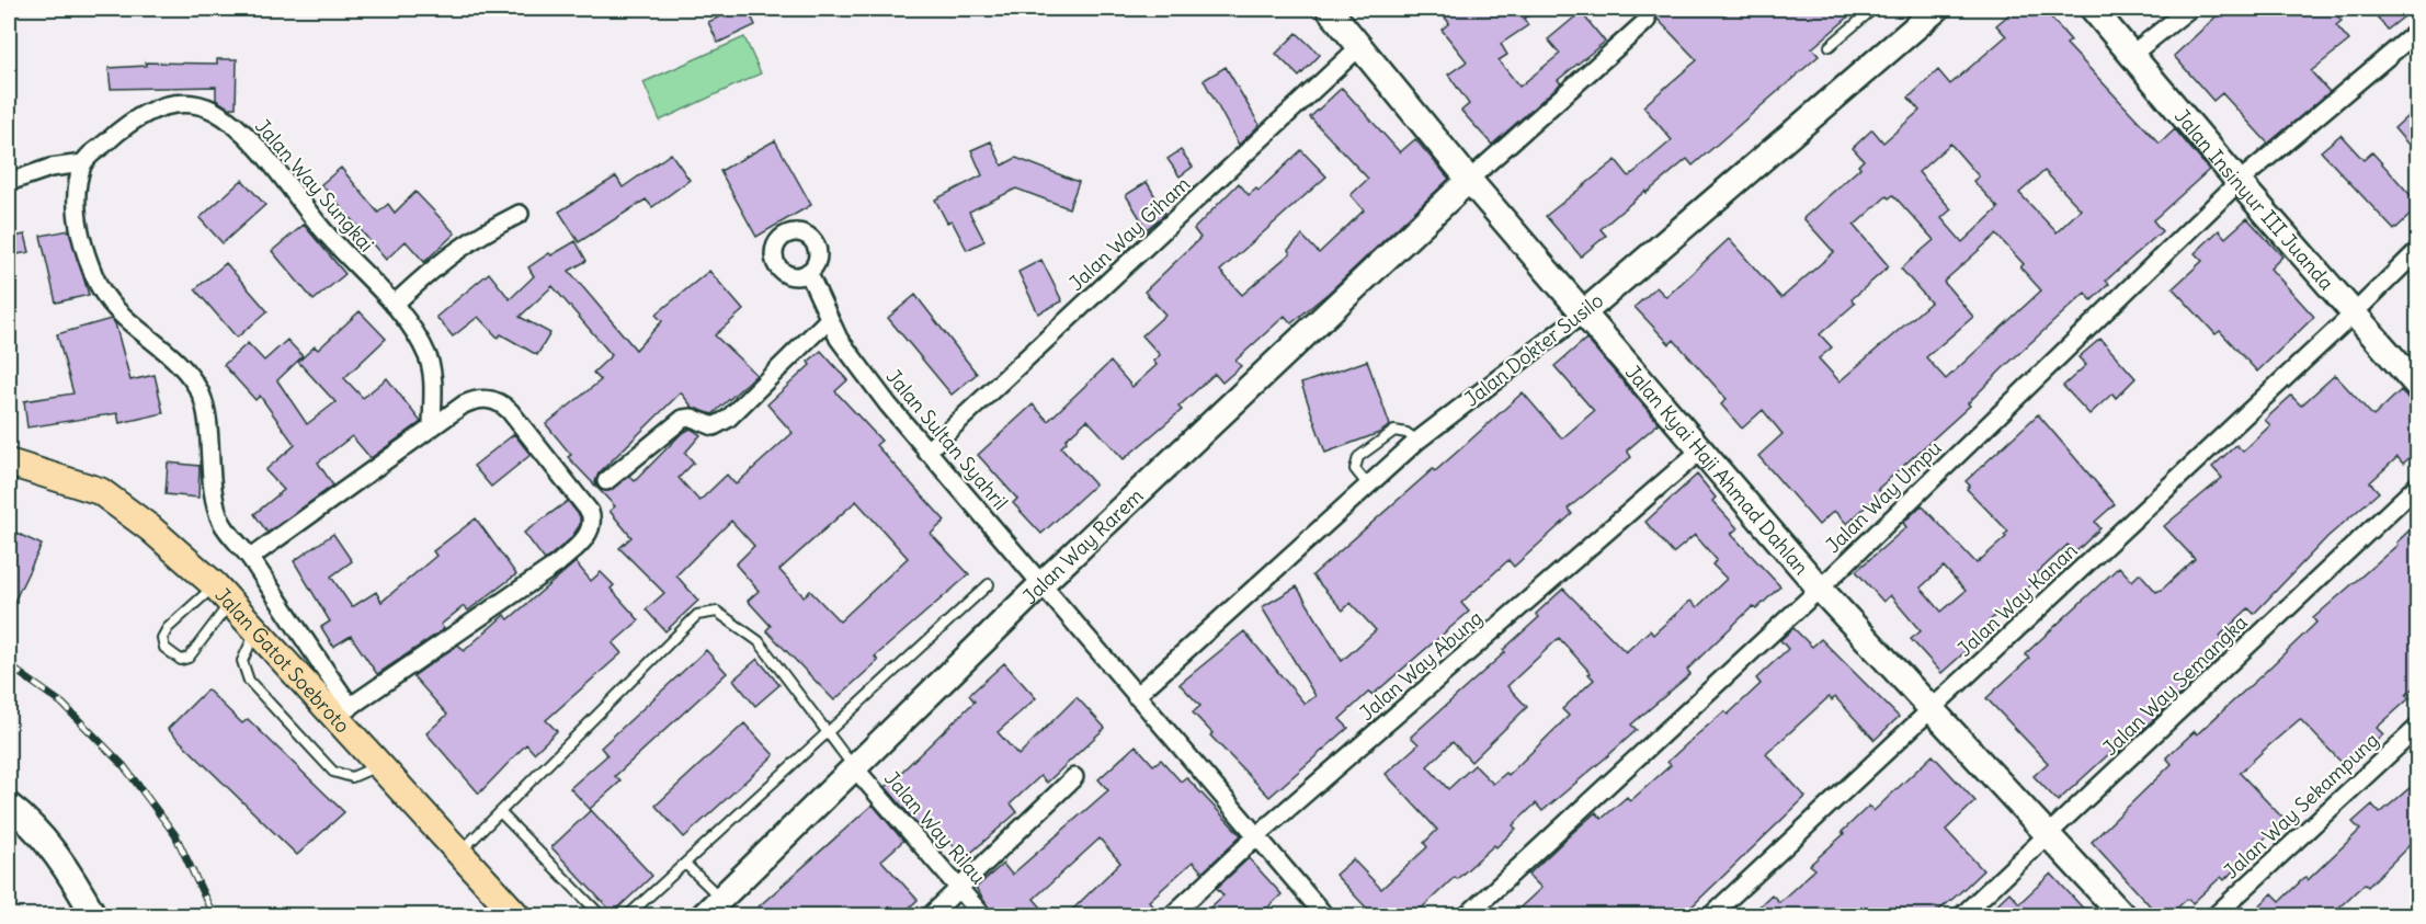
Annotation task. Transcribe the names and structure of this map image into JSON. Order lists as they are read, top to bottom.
{
  "streets": {
    "main road": [
      "Jalan Insinyur III Juanda",
      "Jalan Dokter Susilo",
      "Jalan Kyai Haji Ahmad Dahlan",
      "Jalan Way Rarem",
      "Jalan Gatot Soebroto"
    ],
    "street": [
      "Jalan Way Sungkai",
      "Jalan Way Giham",
      "Jalan Sultan Syahril",
      "Jalan Way Umpu",
      "Jalan Way Kanan",
      "Jalan Way Abung",
      "Jalan Way Semangka",
      "Jalan Way Sekampung",
      "Jalan Way Rilau"
    ]
  },
  "crossings": [
    ["Jalan Insinyur III Juanda", "Jalan Way Umpu"],
    ["Jalan Insinyur III Juanda", "Jalan Way Kanan"],
    ["Jalan Way Giham", "Jalan Sultan Syahril"],
    ["Jalan Way Giham", "Jalan Kyai Haji Ahmad Dahlan"],
    ["Jalan Dokter Susilo", "Jalan Sultan Syahril"],
    ["Jalan Dokter Susilo", "Jalan Kyai Haji Ahmad Dahlan"],
    ["Jalan Sultan Syahril", "Jalan Way Rarem"],
    ["Jalan Sultan Syahril", "Jalan Way Abung"],
    ["Jalan Kyai Haji Ahmad Dahlan", "Jalan Way Umpu"],
    ["Jalan Kyai Haji Ahmad Dahlan", "Jalan Way Rarem"],
    ["Jalan Kyai Haji Ahmad Dahlan", "Jalan Way Kanan"],
    ["Jalan Kyai Haji Ahmad Dahlan", "Jalan Way Abung"],
    ["Jalan Kyai Haji Ahmad Dahlan", "Jalan Way Semangka"],
    ["Jalan Way Rarem", "Jalan Way Rilau"]
  ]
}
